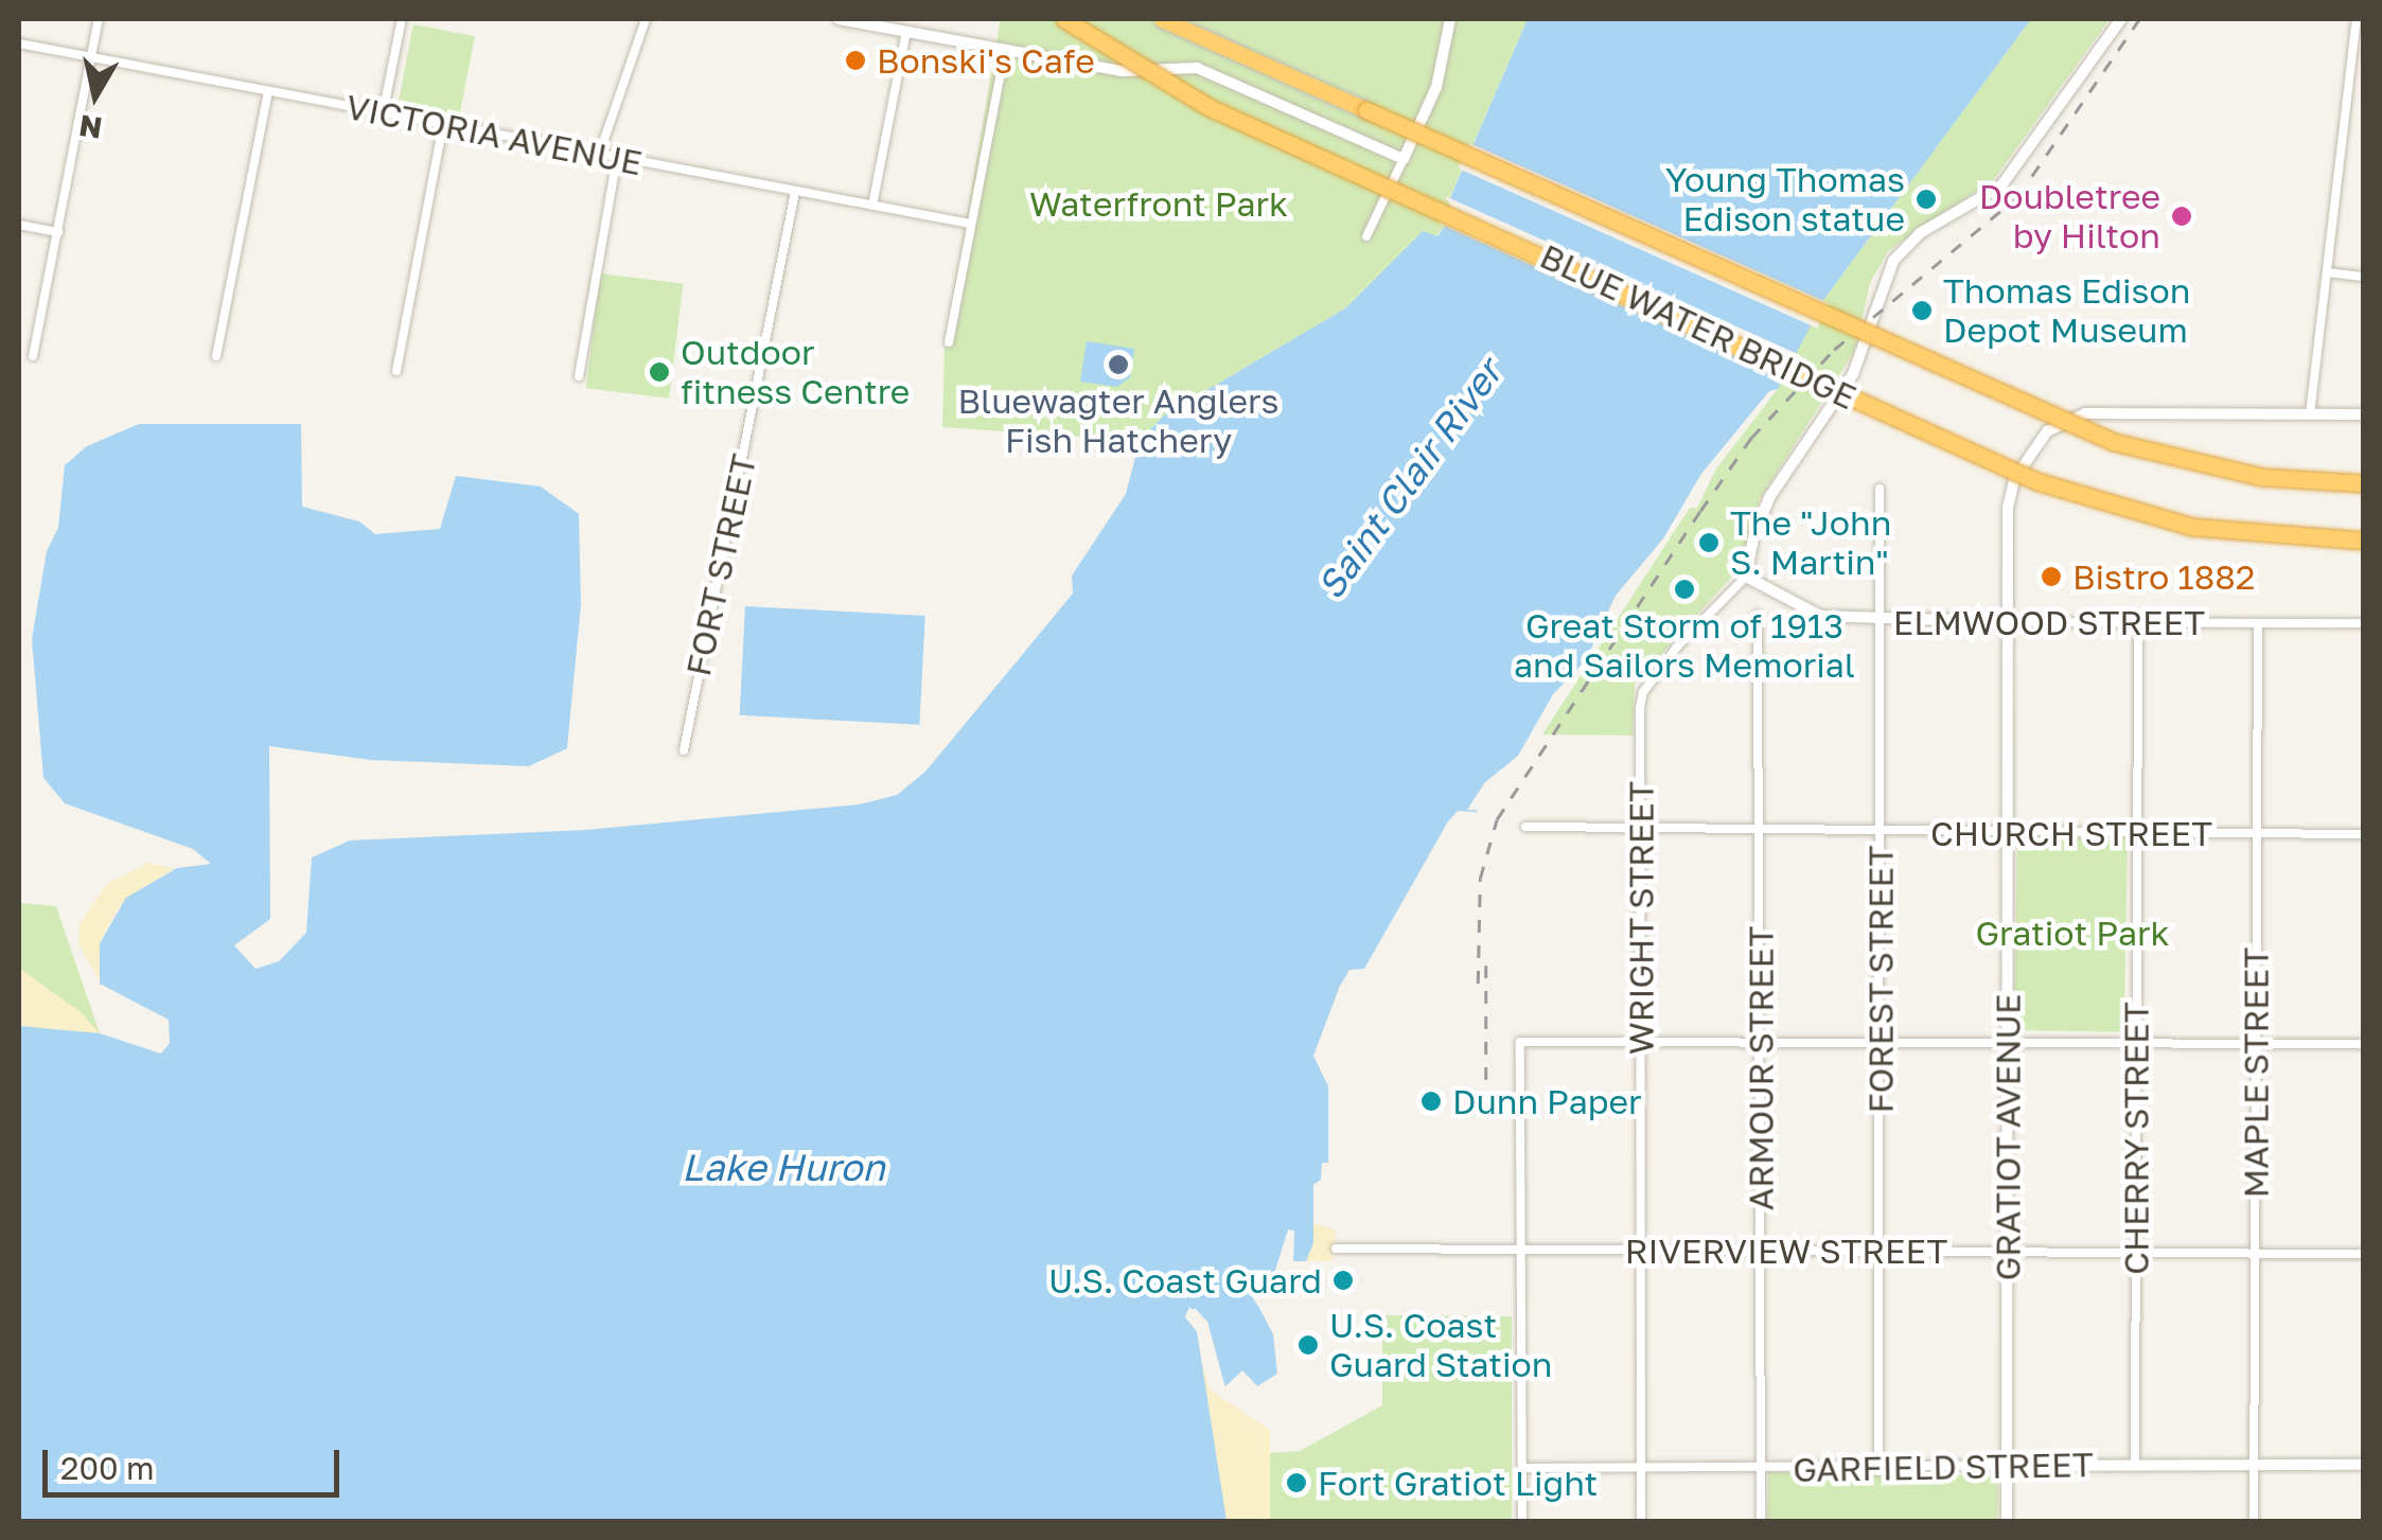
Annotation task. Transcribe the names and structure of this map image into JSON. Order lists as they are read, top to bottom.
{
  "streets": {
    "highway": ["BLUE WATER BRIDGE"],
    "street": [
      "VICTORIA AVENUE",
      "FORT STREET",
      "ELMWOOD STREET",
      "CHURCH STREET",
      "WRIGHT STREET",
      "FOREST STREET",
      "ARMOUR STREET",
      "MAPLE STREET",
      "GRATIOT AVENUE",
      "CHERRY STREET",
      "RIVERVIEW STREET",
      "GARFIELD STREET"
    ]
  },
  "crossings": [
    ["VICTORIA AVENUE", "FORT STREET"],
    ["ELMWOOD STREET", "WRIGHT STREET"],
    ["ELMWOOD STREET", "FOREST STREET"],
    ["ELMWOOD STREET", "MAPLE STREET"],
    ["ELMWOOD STREET", "GRATIOT AVENUE"],
    ["ELMWOOD STREET", "CHERRY STREET"],
    ["CHURCH STREET", "WRIGHT STREET"],
    ["CHURCH STREET", "FOREST STREET"],
    ["CHURCH STREET", "ARMOUR STREET"],
    ["CHURCH STREET", "MAPLE STREET"],
    ["CHURCH STREET", "GRATIOT AVENUE"],
    ["CHURCH STREET", "CHERRY STREET"],
    ["WRIGHT STREET", "RIVERVIEW STREET"],
    ["WRIGHT STREET", "GARFIELD STREET"],
    ["FOREST STREET", "RIVERVIEW STREET"],
    ["FOREST STREET", "GARFIELD STREET"],
    ["ARMOUR STREET", "RIVERVIEW STREET"],
    ["ARMOUR STREET", "GARFIELD STREET"],
    ["MAPLE STREET", "RIVERVIEW STREET"],
    ["MAPLE STREET", "GARFIELD STREET"],
    ["GRATIOT AVENUE", "RIVERVIEW STREET"],
    ["GRATIOT AVENUE", "GARFIELD STREET"],
    ["CHERRY STREET", "RIVERVIEW STREET"],
    ["CHERRY STREET", "GARFIELD STREET"]
  ],
  "water": ["Saint Clair River", "Lake Huron"],
  "parks": ["Waterfront Park", "Gratiot Park"],
  "places": [
    "Bonski's Cafe",
    "Young Thomas Edison statue",
    "Doubletree by Hilton",
    "Thomas Edison Depot Museum",
    "Bluewagter Anglers Fish Hatchery",
    "Outdoor fitness Centre",
    "The \"John S. Martin\"",
    "Bistro 1882",
    "Great Storm of 1913 and Sailors Memorial",
    "Dunn Paper",
    "U.S. Coast Guard",
    "U.S. Coast Guard Station",
    "Fort Gratiot Light"
  ],
  "scale_bar": "200 m",
  "north": "bottom"
}
